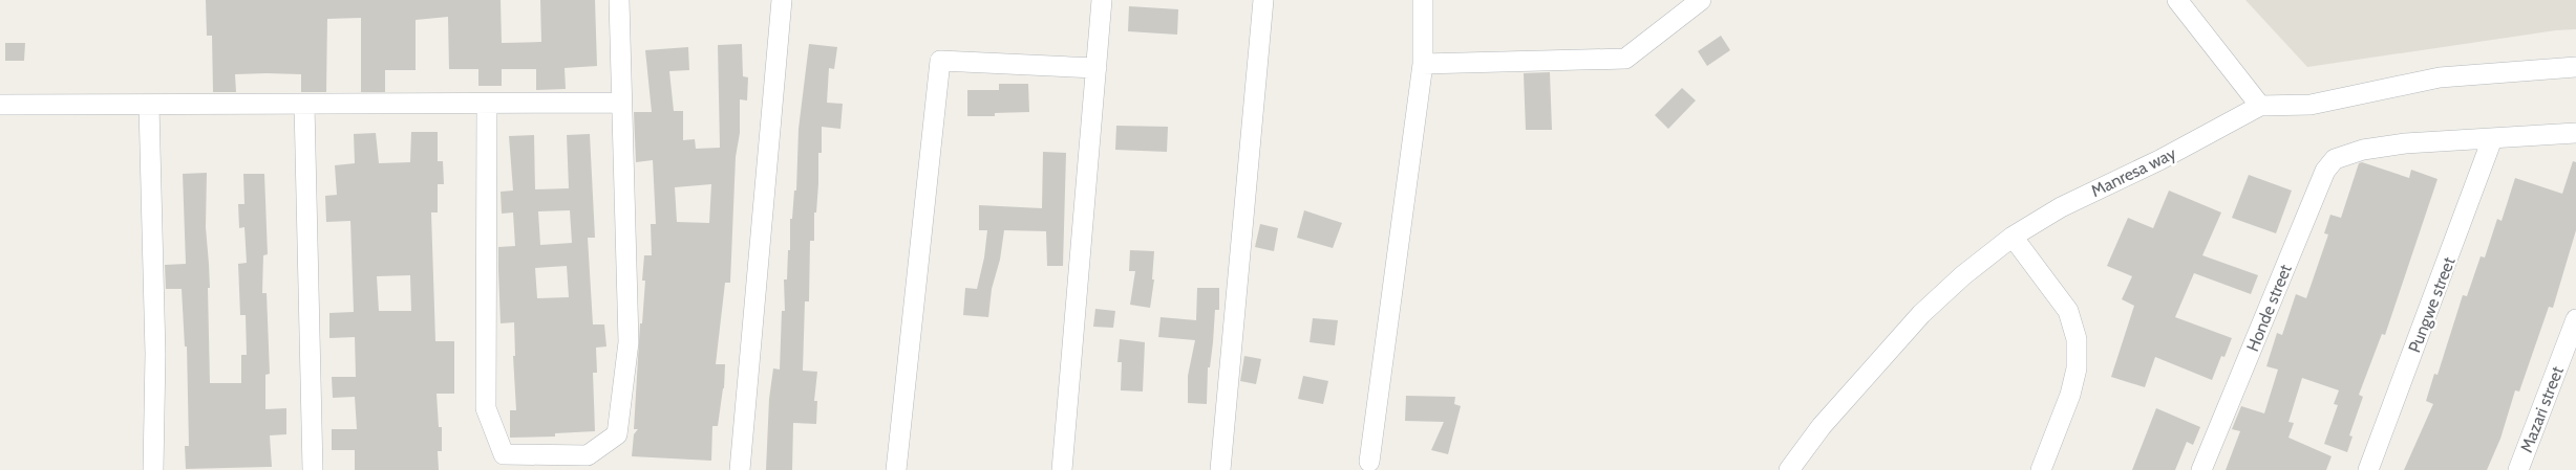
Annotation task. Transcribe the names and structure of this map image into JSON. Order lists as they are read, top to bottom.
{
  "streets": {
    "street": [
      "Manresa way",
      "Pungwe street",
      "Honde street",
      "Mazari street"
    ]
  },
  "crossings": [
    ["Pungwe street", "Honde street"]
  ]
}
